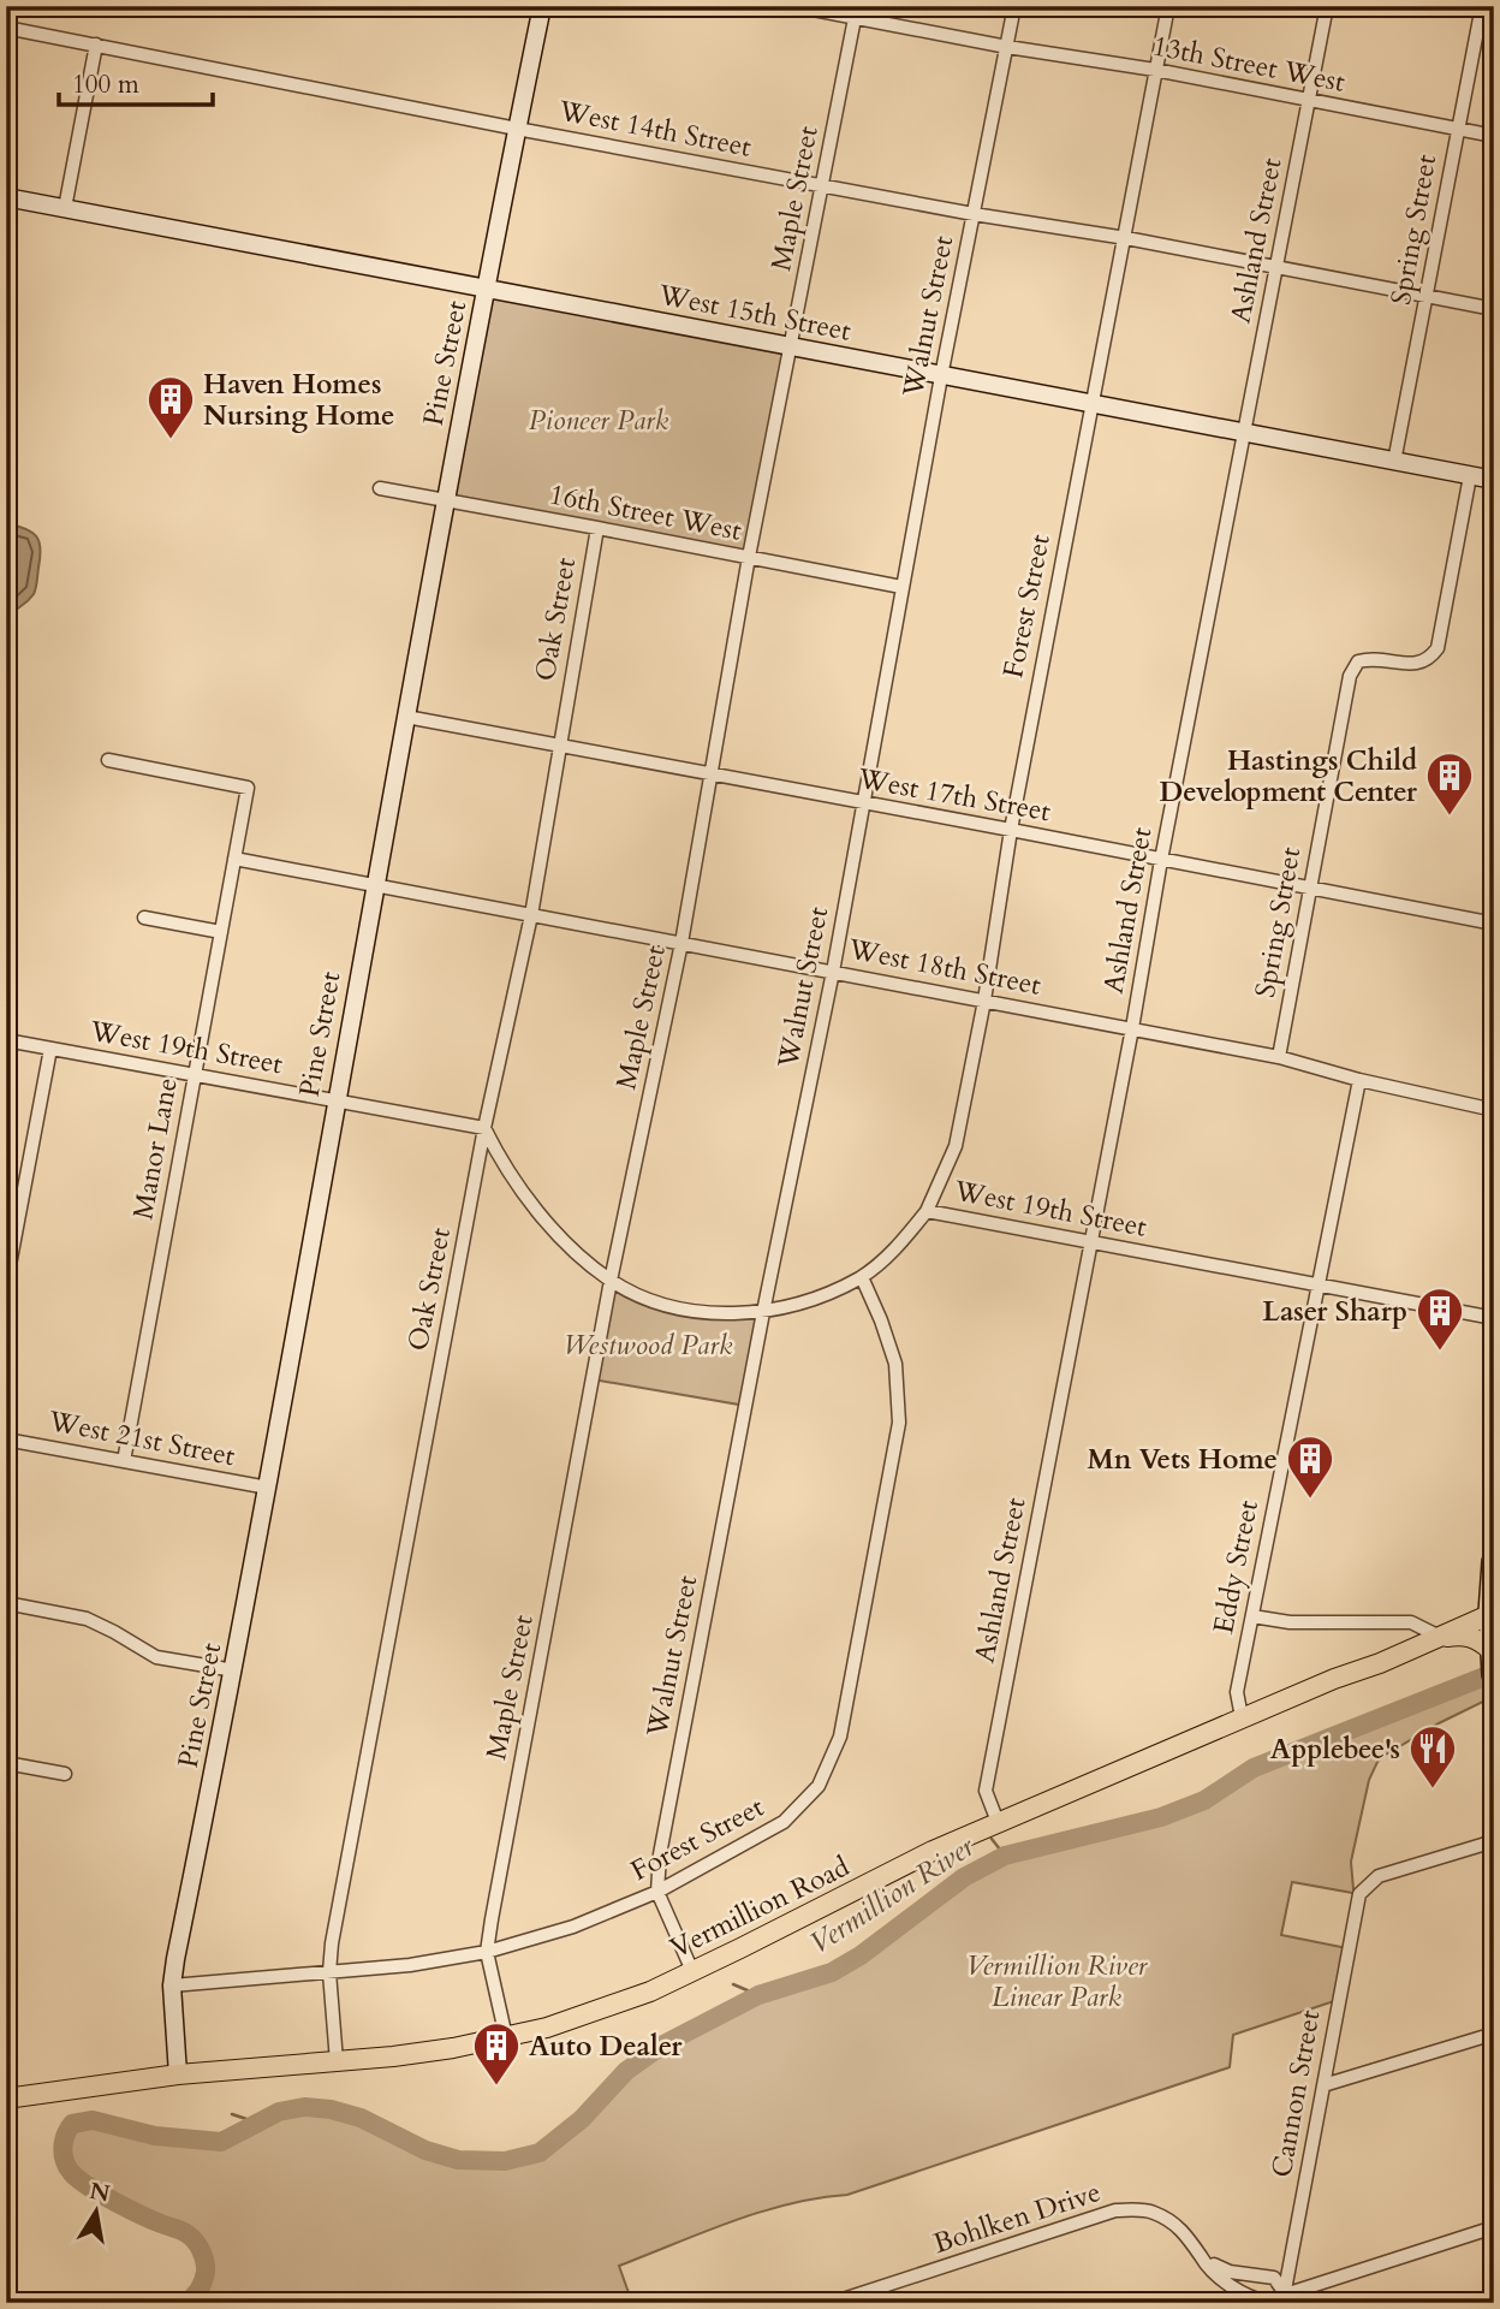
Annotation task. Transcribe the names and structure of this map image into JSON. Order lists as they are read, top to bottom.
{
  "streets": {
    "main road": ["Vermillion Road"],
    "street": [
      "13th Street West",
      "West 14th Street",
      "Maple Street",
      "Spring Street",
      "Ashland Street",
      "West 15th Street",
      "Walnut Street",
      "Pine Street",
      "16th Street West",
      "Forest Street",
      "Oak Street",
      "West 17th Street",
      "West 18th Street",
      "West 19th Street",
      "Manor Lane",
      "West 21st Street",
      "Eddy Street",
      "Cannon Street",
      "Bohlken Drive"
    ]
  },
  "crossings": [
    ["13th Street West", "Maple Street"],
    ["13th Street West", "Spring Street"],
    ["13th Street West", "Ashland Street"],
    ["13th Street West", "Walnut Street"],
    ["13th Street West", "Forest Street"],
    ["West 14th Street", "Maple Street"],
    ["West 14th Street", "Spring Street"],
    ["West 14th Street", "Ashland Street"],
    ["West 14th Street", "Walnut Street"],
    ["West 14th Street", "Pine Street"],
    ["West 14th Street", "Forest Street"],
    ["Maple Street", "West 15th Street"],
    ["Maple Street", "16th Street West"],
    ["Maple Street", "Forest Street"],
    ["Maple Street", "West 17th Street"],
    ["Maple Street", "West 18th Street"],
    ["Maple Street", "West 19th Street"],
    ["Maple Street", "Vermillion Road"],
    ["Spring Street", "West 15th Street"],
    ["Spring Street", "West 17th Street"],
    ["Spring Street", "West 18th Street"],
    ["Ashland Street", "West 15th Street"],
    ["Ashland Street", "West 17th Street"],
    ["Ashland Street", "West 18th Street"],
    ["Ashland Street", "West 19th Street"],
    ["Ashland Street", "Vermillion Road"],
    ["West 15th Street", "Walnut Street"],
    ["West 15th Street", "Pine Street"],
    ["West 15th Street", "Forest Street"],
    ["Walnut Street", "16th Street West"],
    ["Walnut Street", "Forest Street"],
    ["Walnut Street", "West 17th Street"],
    ["Walnut Street", "West 18th Street"],
    ["Walnut Street", "West 19th Street"],
    ["Walnut Street", "Vermillion Road"],
    ["Pine Street", "16th Street West"],
    ["Pine Street", "Forest Street"],
    ["Pine Street", "West 17th Street"],
    ["Pine Street", "West 18th Street"],
    ["Pine Street", "West 19th Street"],
    ["Pine Street", "West 21st Street"],
    ["Pine Street", "Vermillion Road"],
    ["16th Street West", "Oak Street"],
    ["Forest Street", "Oak Street"],
    ["Forest Street", "West 17th Street"],
    ["Forest Street", "West 18th Street"],
    ["Forest Street", "West 19th Street"],
    ["Oak Street", "West 17th Street"],
    ["Oak Street", "West 18th Street"],
    ["Oak Street", "West 19th Street"],
    ["Oak Street", "Vermillion Road"],
    ["West 18th Street", "Manor Lane"],
    ["West 18th Street", "Eddy Street"],
    ["West 19th Street", "Manor Lane"],
    ["West 19th Street", "Eddy Street"],
    ["Manor Lane", "West 21st Street"],
    ["Eddy Street", "Vermillion Road"],
    ["Cannon Street", "Bohlken Drive"]
  ],
  "water": ["Vermillion River"],
  "parks": ["Pioneer Park", "Westwood Park", "Vermillion River Linear Park"],
  "places": {
    "building": [
      "Haven Homes Nursing Home",
      "Hastings Child Development Center",
      "Laser Sharp",
      "Mn Vets Home",
      "Auto Dealer"
    ],
    "restaurant": ["Applebee's"]
  },
  "scale_bar": "100 m",
  "north": "top"
}
